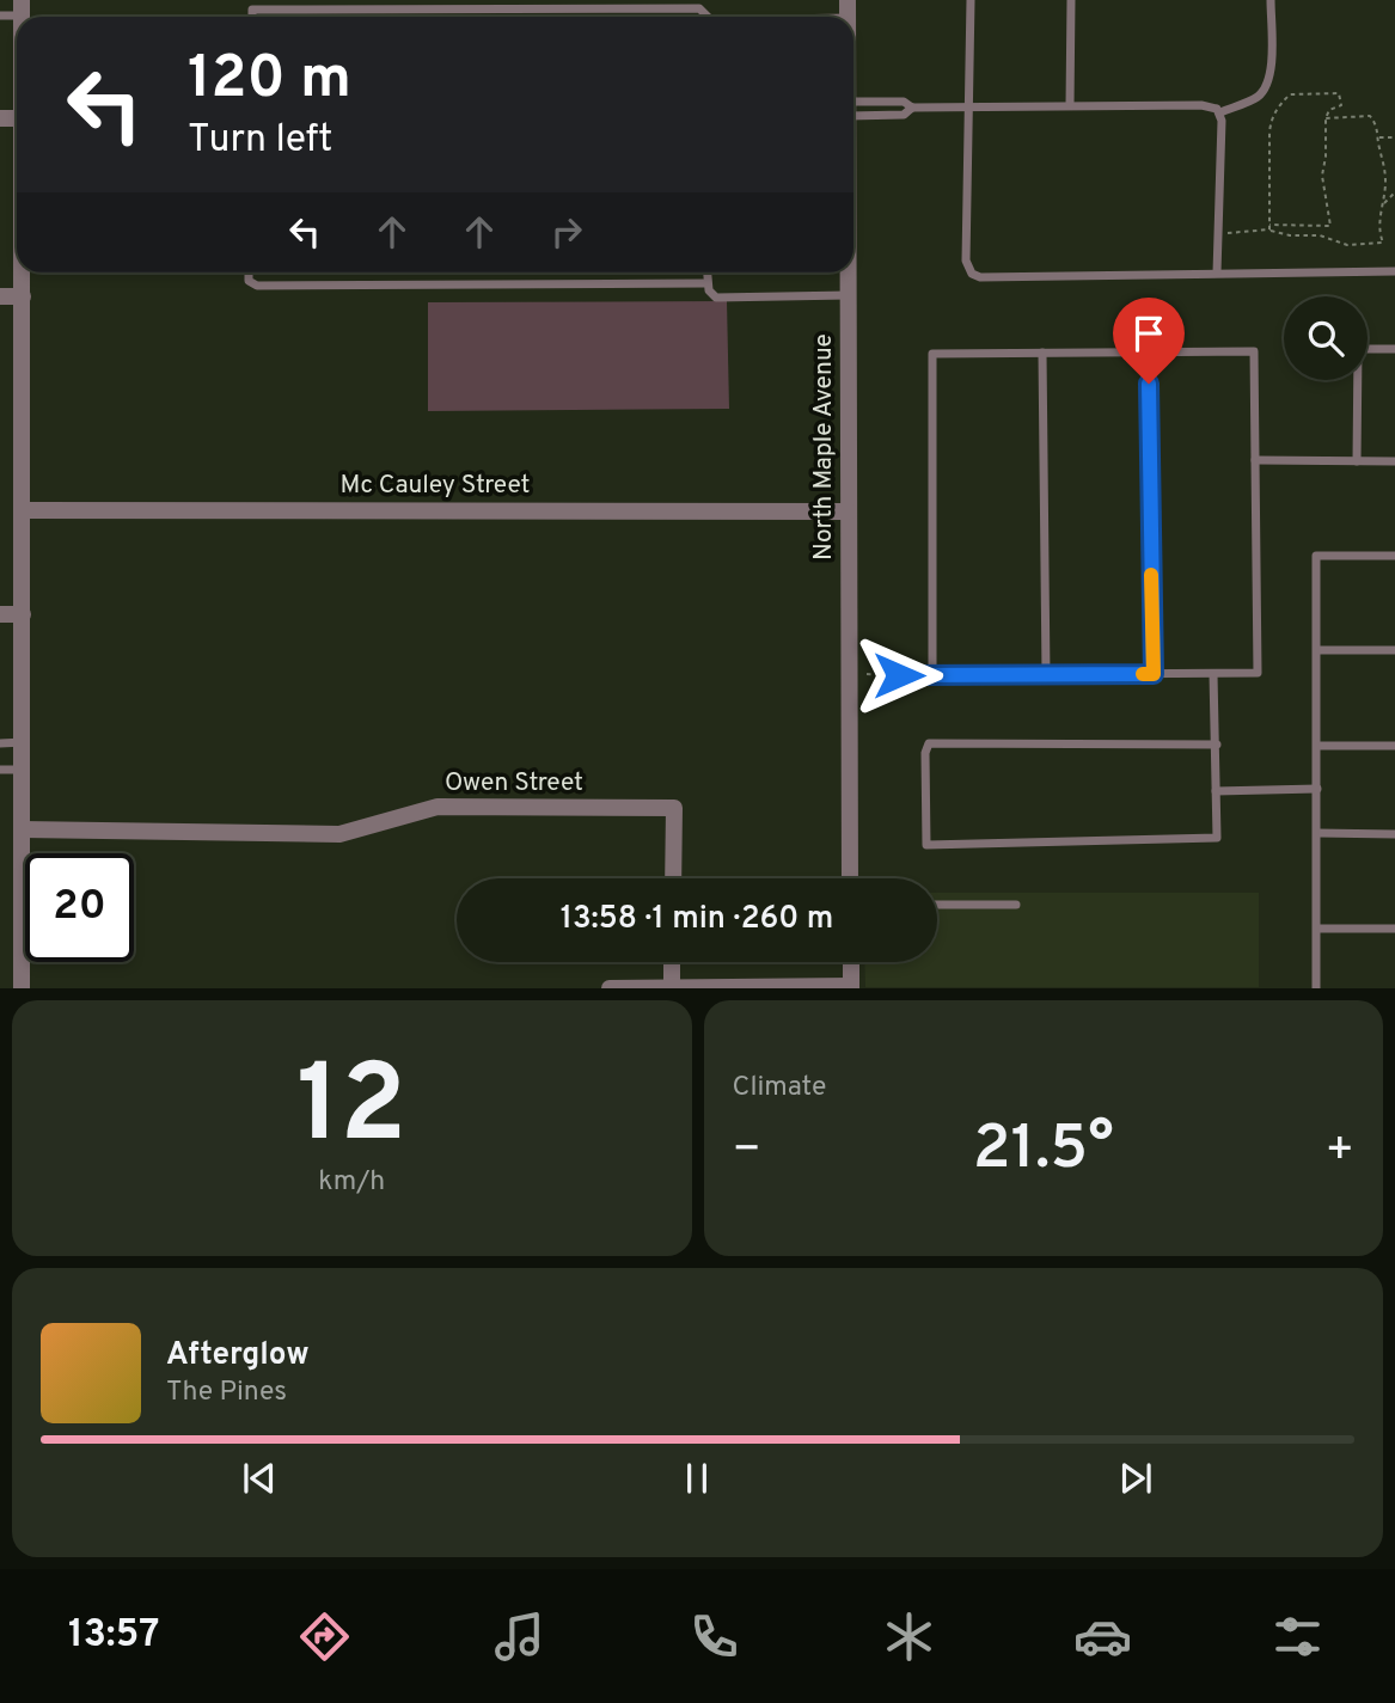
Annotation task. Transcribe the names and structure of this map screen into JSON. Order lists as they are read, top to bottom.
{
  "streets": {
    "street": ["North Maple Avenue", "Mc Cauley Street", "Owen Street"]
  },
  "crossings": [
    ["North Maple Avenue", "Mc Cauley Street"]
  ],
  "page": {
    "turn": ["120 m", "Turn left"],
    "limit": "20",
    "trip": "13:58 · 1 min · 260 m",
    "tile": [
      ["12", "km/h"],
      "Climate"
    ],
    "heat": ["−", "21.5°", "+"],
    "song": ["Afterglow", "The Pines"],
    "tabs": "13:57"
  }
}
